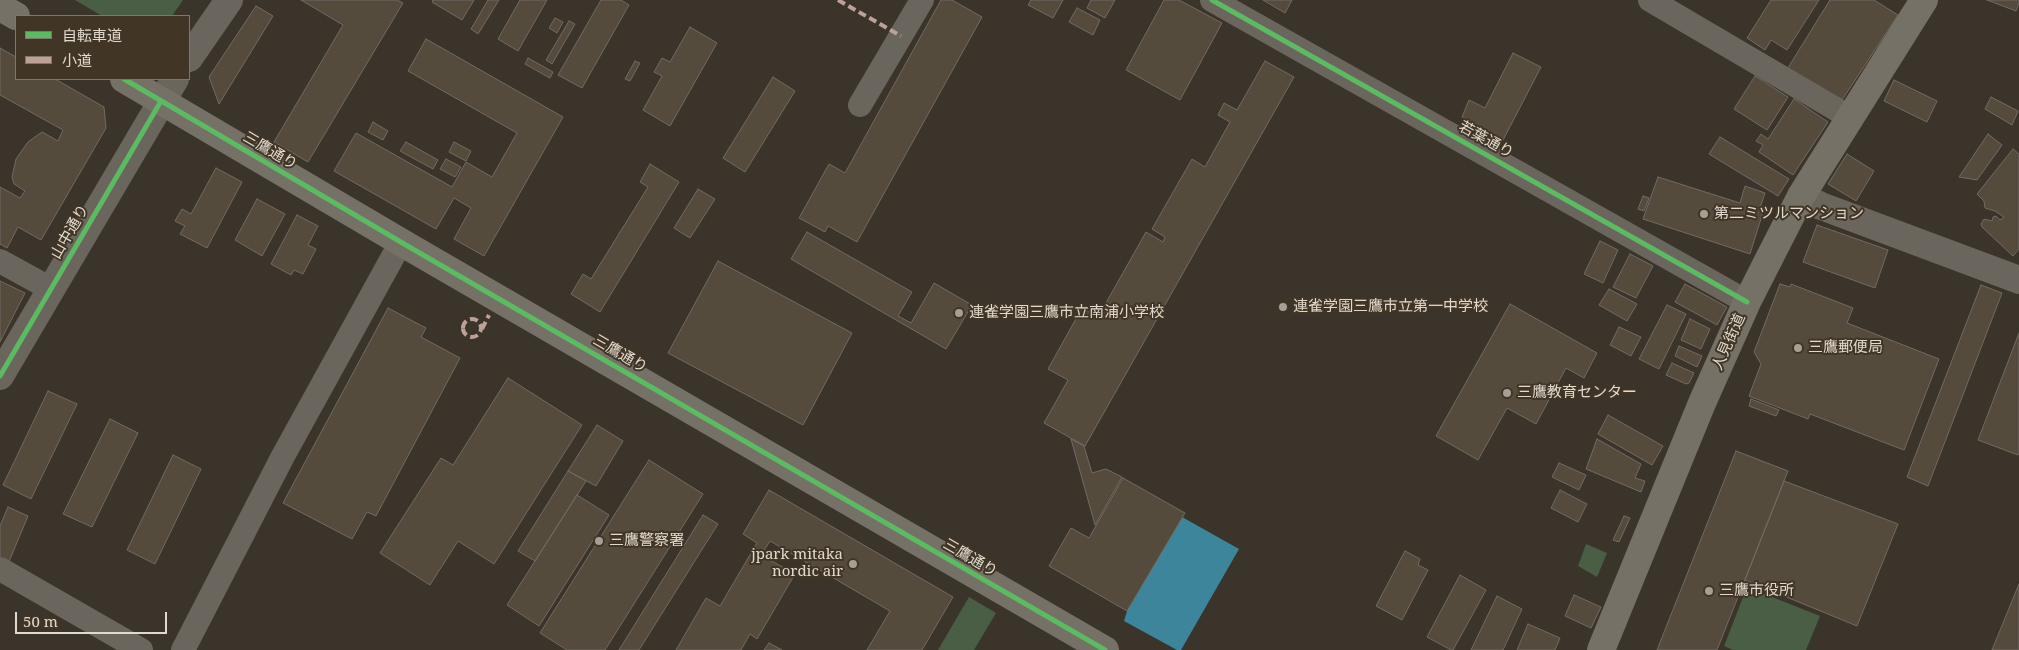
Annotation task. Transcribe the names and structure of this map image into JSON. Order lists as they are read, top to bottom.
{
  "streets": {
    "main road": ["三鷹通り", "人見街道"],
    "street": ["若葉通り", "山中通り"]
  },
  "crossings": [
    ["若葉通り", "人見街道"],
    ["三鷹通り", "山中通り"]
  ],
  "places": [
    "第二ミツルマンション",
    "連雀学園三鷹市立第一中学校",
    "連雀学園三鷹市立南浦小学校",
    "三鷹郵便局",
    "三鷹教育センター",
    "三鷹警察署",
    "jpark mitaka nordic air",
    "三鷹市役所"
  ],
  "legend": ["自転車道", "小道"],
  "scale_bar": "50 m"
}
